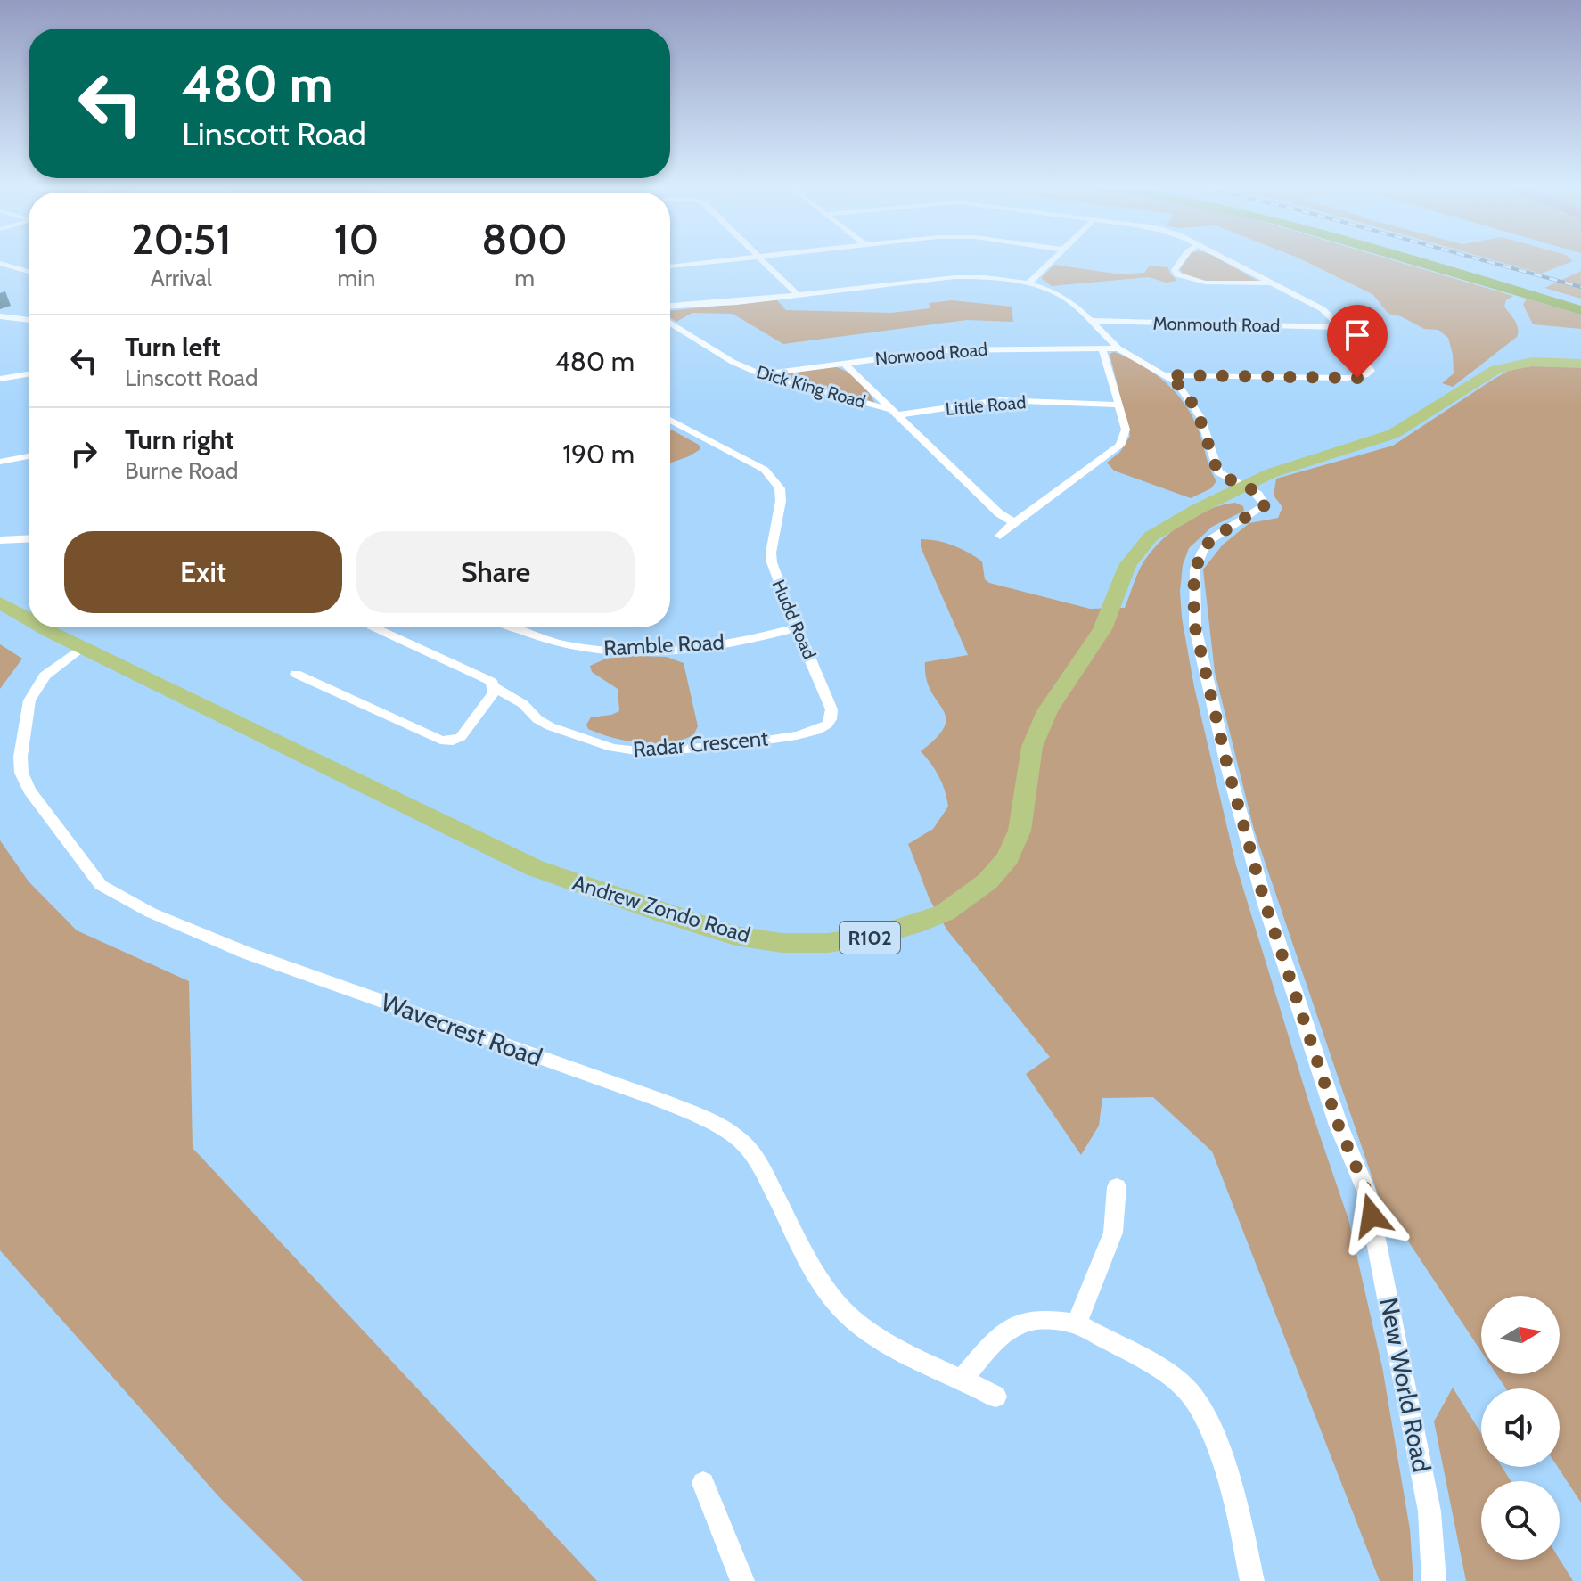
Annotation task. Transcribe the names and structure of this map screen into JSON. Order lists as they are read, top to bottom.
{
  "streets": {
    "main road": ["Andrew Zondo Road", "R102"],
    "street": [
      "Monmouth Road",
      "Norwood Road",
      "Dick King Road",
      "Little Road",
      "Hudd Road",
      "Ramble Road",
      "Radar Crescent",
      "Wavecrest Road",
      "New World Road"
    ]
  },
  "crossings": [
    ["Norwood Road", "Dick King Road"],
    ["Dick King Road", "Little Road"],
    ["Hudd Road", "Ramble Road"],
    ["Hudd Road", "Radar Crescent"],
    ["Andrew Zondo Road", "Wavecrest Road"],
    ["Andrew Zondo Road", "New World Road"]
  ],
  "north": "right",
  "page": {
    "turn": ["480 m", "Linscott Road"],
    "eta": [
      "20:51",
      "Arrival",
      "10",
      "min",
      "800",
      "m"
    ],
    "list": [
      {
        "name": "Turn left",
        "note": "Linscott Road",
        "value": "480 m"
      },
      {
        "name": "Turn right",
        "note": "Burne Road",
        "value": "190 m"
      }
    ],
    "buttons": ["Exit", "Share"]
  }
}
